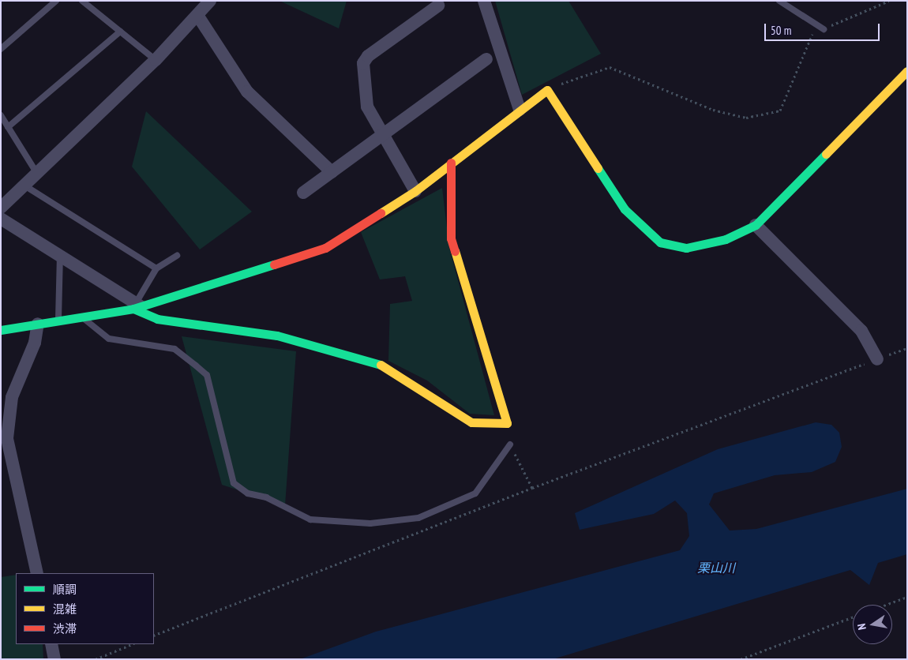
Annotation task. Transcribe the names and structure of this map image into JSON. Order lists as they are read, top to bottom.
{
  "water": ["栗山川"],
  "legend": ["順調", "混雑", "渋滞"],
  "scale_bar": "50 m",
  "north": "left"
}
